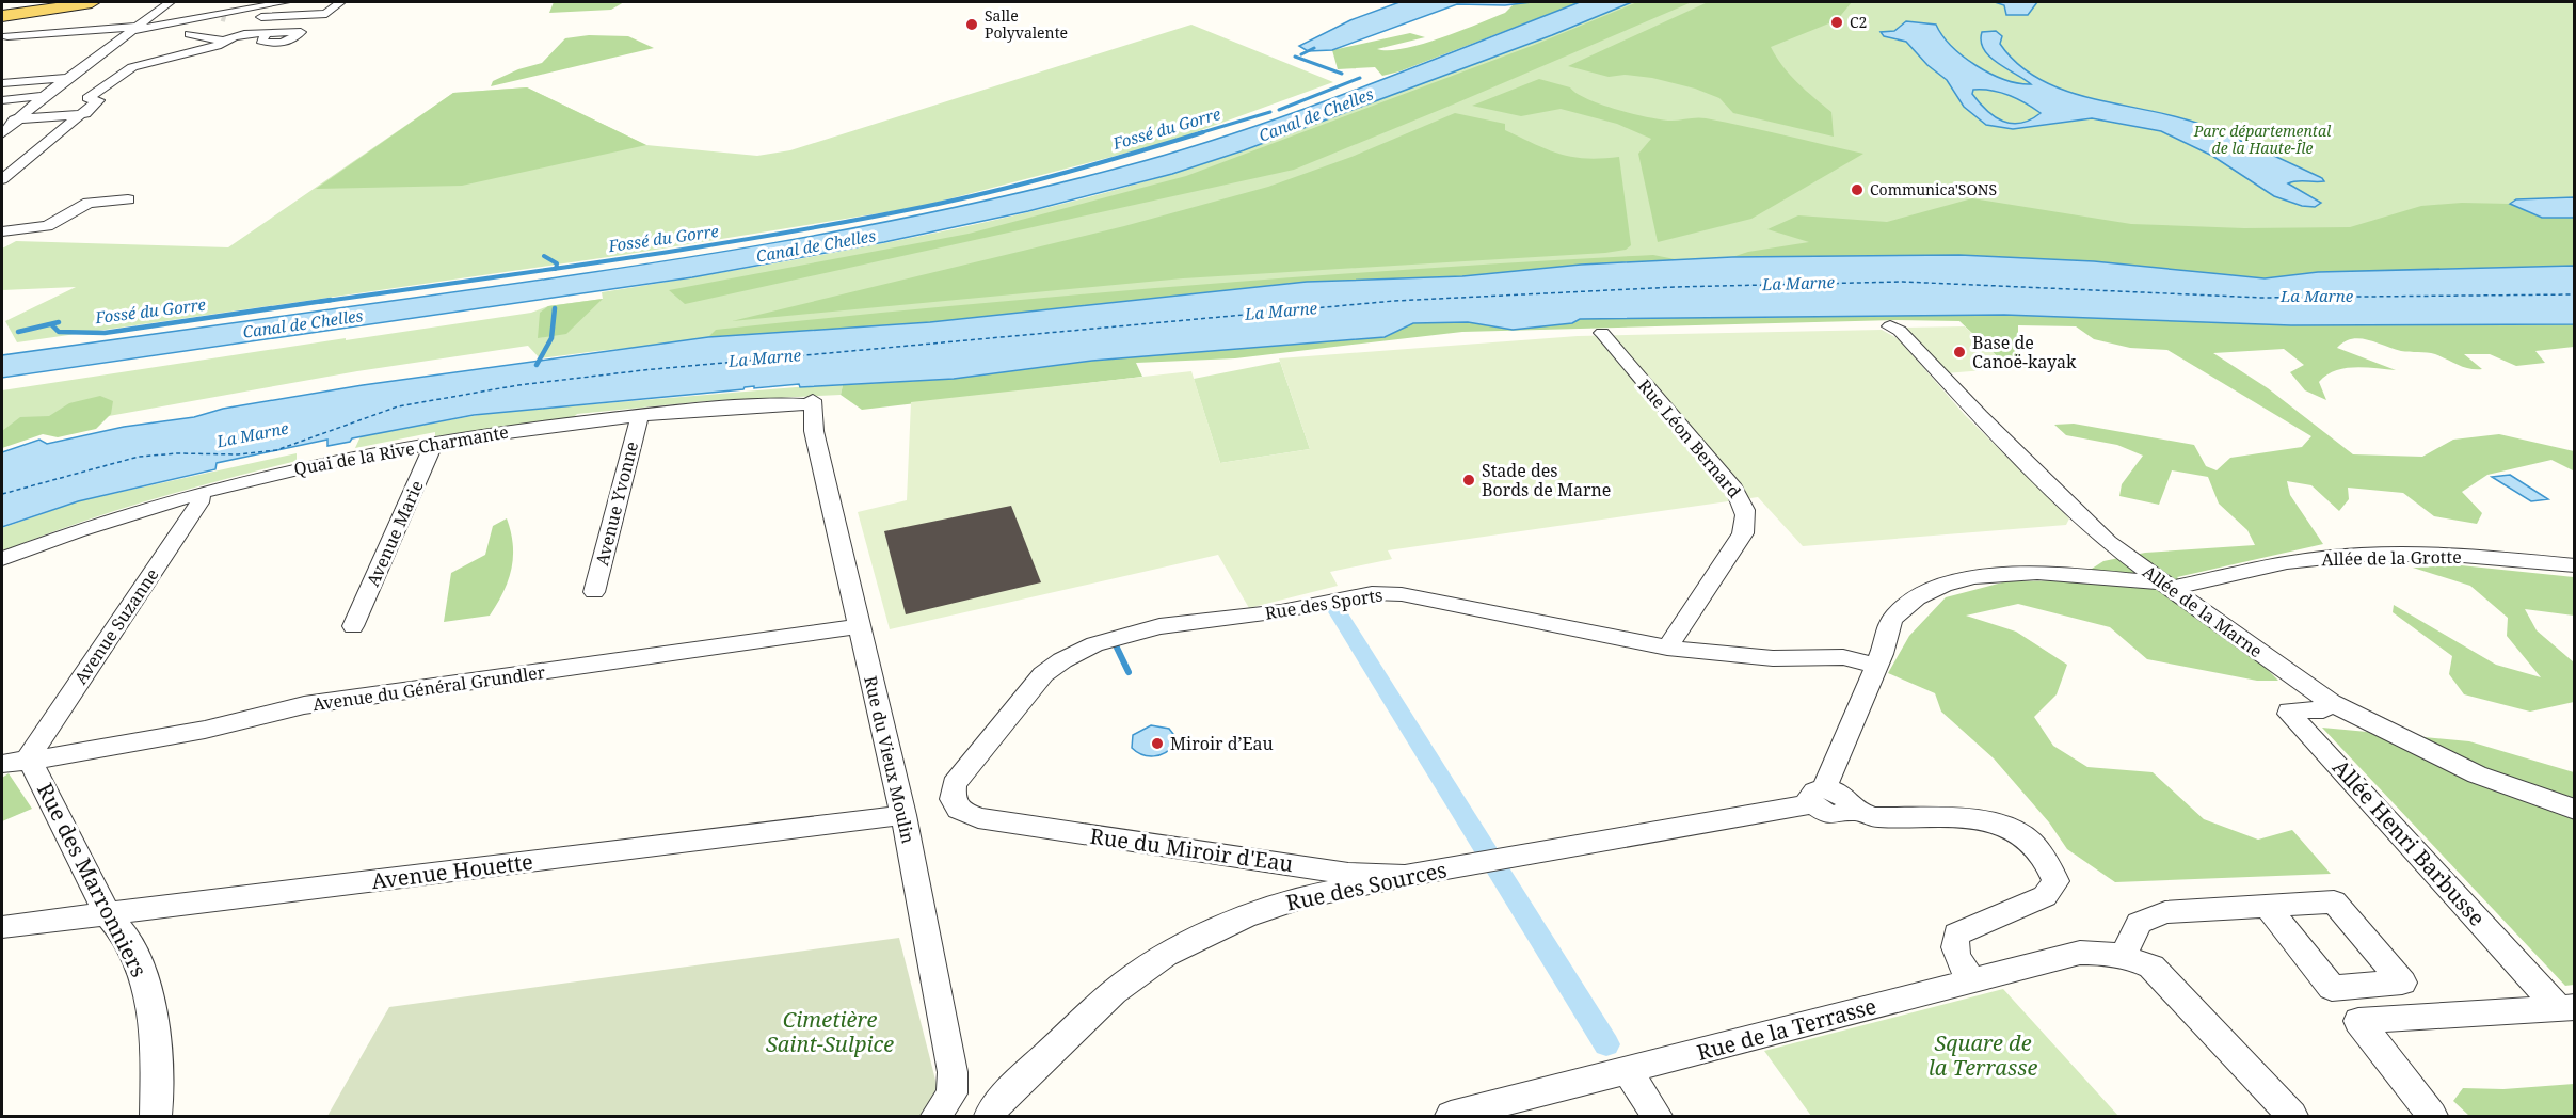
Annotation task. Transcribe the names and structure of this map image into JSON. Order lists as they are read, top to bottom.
{
  "streets": {
    "street": [
      "Rue Léon Bernard",
      "Quai de la Rive Charmante",
      "Avenue Yvonne",
      "Avenue Marie",
      "Allée de la Grotte",
      "Rue des Sports",
      "Allée de la Marne",
      "Avenue Suzanne",
      "Avenue du Général Grundler",
      "Rue du Vieux Moulin",
      "Allée Henri Barbusse",
      "Rue du Miroir d'Eau",
      "Avenue Houette",
      "Rue des Marronniers",
      "Rue des Sources",
      "Rue de la Terrasse"
    ]
  },
  "crossings": [
    ["Rue Léon Bernard", "Rue des Sports"],
    ["Quai de la Rive Charmante", "Avenue Yvonne"],
    ["Quai de la Rive Charmante", "Avenue Marie"],
    ["Quai de la Rive Charmante", "Avenue Suzanne"],
    ["Quai de la Rive Charmante", "Rue du Vieux Moulin"],
    ["Allée de la Grotte", "Rue des Sports"],
    ["Allée de la Grotte", "Allée de la Marne"],
    ["Rue des Sports", "Rue du Miroir d'Eau"],
    ["Allée de la Marne", "Allée Henri Barbusse"],
    ["Avenue Suzanne", "Avenue du Général Grundler"],
    ["Avenue Suzanne", "Rue des Marronniers"],
    ["Avenue du Général Grundler", "Rue du Vieux Moulin"],
    ["Avenue du Général Grundler", "Rue des Marronniers"],
    ["Rue du Vieux Moulin", "Avenue Houette"],
    ["Rue du Miroir d'Eau", "Rue des Sources"],
    ["Avenue Houette", "Rue des Marronniers"]
  ],
  "water": ["Canal de Chelles", "Fossé du Gorre", "La Marne"],
  "parks": ["Parc départemental de la Haute-Île", "Cimetière Saint-Sulpice", "Square de la Terrasse"],
  "places": [
    "C2",
    "Salle Polyvalente",
    "Communica'SONS",
    "Base de Canoë-kayak",
    "Stade des Bords de Marne",
    "Miroir d’Eau"
  ]
}
